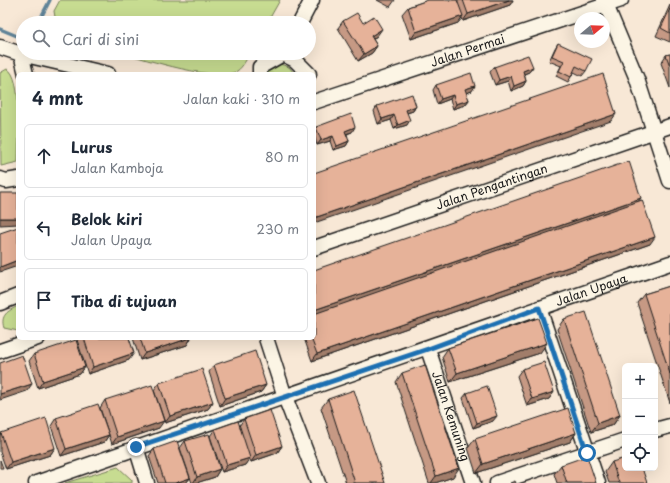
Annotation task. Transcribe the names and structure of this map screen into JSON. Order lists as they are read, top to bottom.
{
  "streets": {
    "street": [
      "Jalan Permai",
      "Jalan Pengantingan",
      "Jalan Upaya",
      "Jalan Kemuning"
    ]
  },
  "crossings": [
    ["Jalan Upaya", "Jalan Kemuning"]
  ],
  "north": "right",
  "page": {
    "search": "Cari di sini",
    "heading": ["4 mnt", "Jalan kaki · 310 m"],
    "list": [
      ["Lurus", "Jalan Kamboja", "80 m"],
      ["Belok kiri", "Jalan Upaya", "230 m"],
      "Tiba di tujuan"
    ],
    "map_buttons": ["+", "−"]
  }
}
